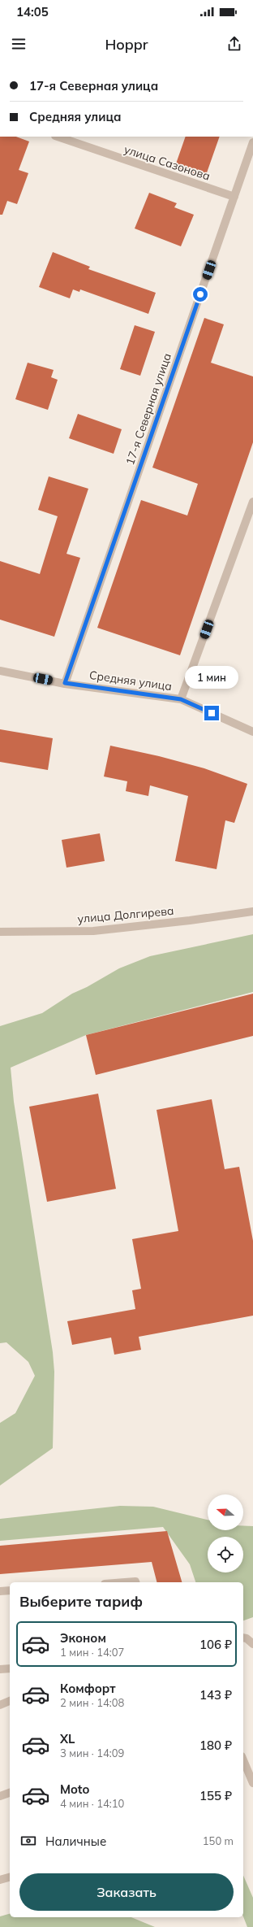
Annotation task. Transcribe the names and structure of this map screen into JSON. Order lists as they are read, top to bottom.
{
  "streets": {
    "street": [
      "улица Сазонова",
      "17-я Северная улица",
      "Средняя улица",
      "улица Долгирева"
    ]
  },
  "crossings": [
    ["улица Сазонова", "17-я Северная улица"],
    ["17-я Северная улица", "Средняя улица"]
  ],
  "north": "left",
  "page": {
    "status": "14:05",
    "header": "Hoppr",
    "banner": ["17-я Северная улица", "Средняя улица"],
    "bubble": "1 мин",
    "heading": "Выберите тариф",
    "list": [
      {
        "name": "Эконом",
        "note": "1 мин · 14:07",
        "value": "106 ₽"
      },
      {
        "name": "Комфорт",
        "note": "2 мин · 14:08",
        "value": "143 ₽"
      },
      {
        "name": "XL",
        "note": "3 мин · 14:09",
        "value": "180 ₽"
      },
      {
        "name": "Moto",
        "note": "4 мин · 14:10",
        "value": "155 ₽"
      }
    ],
    "pay": ["Наличные", "150 m"],
    "buttons": "Заказать"
  }
}
